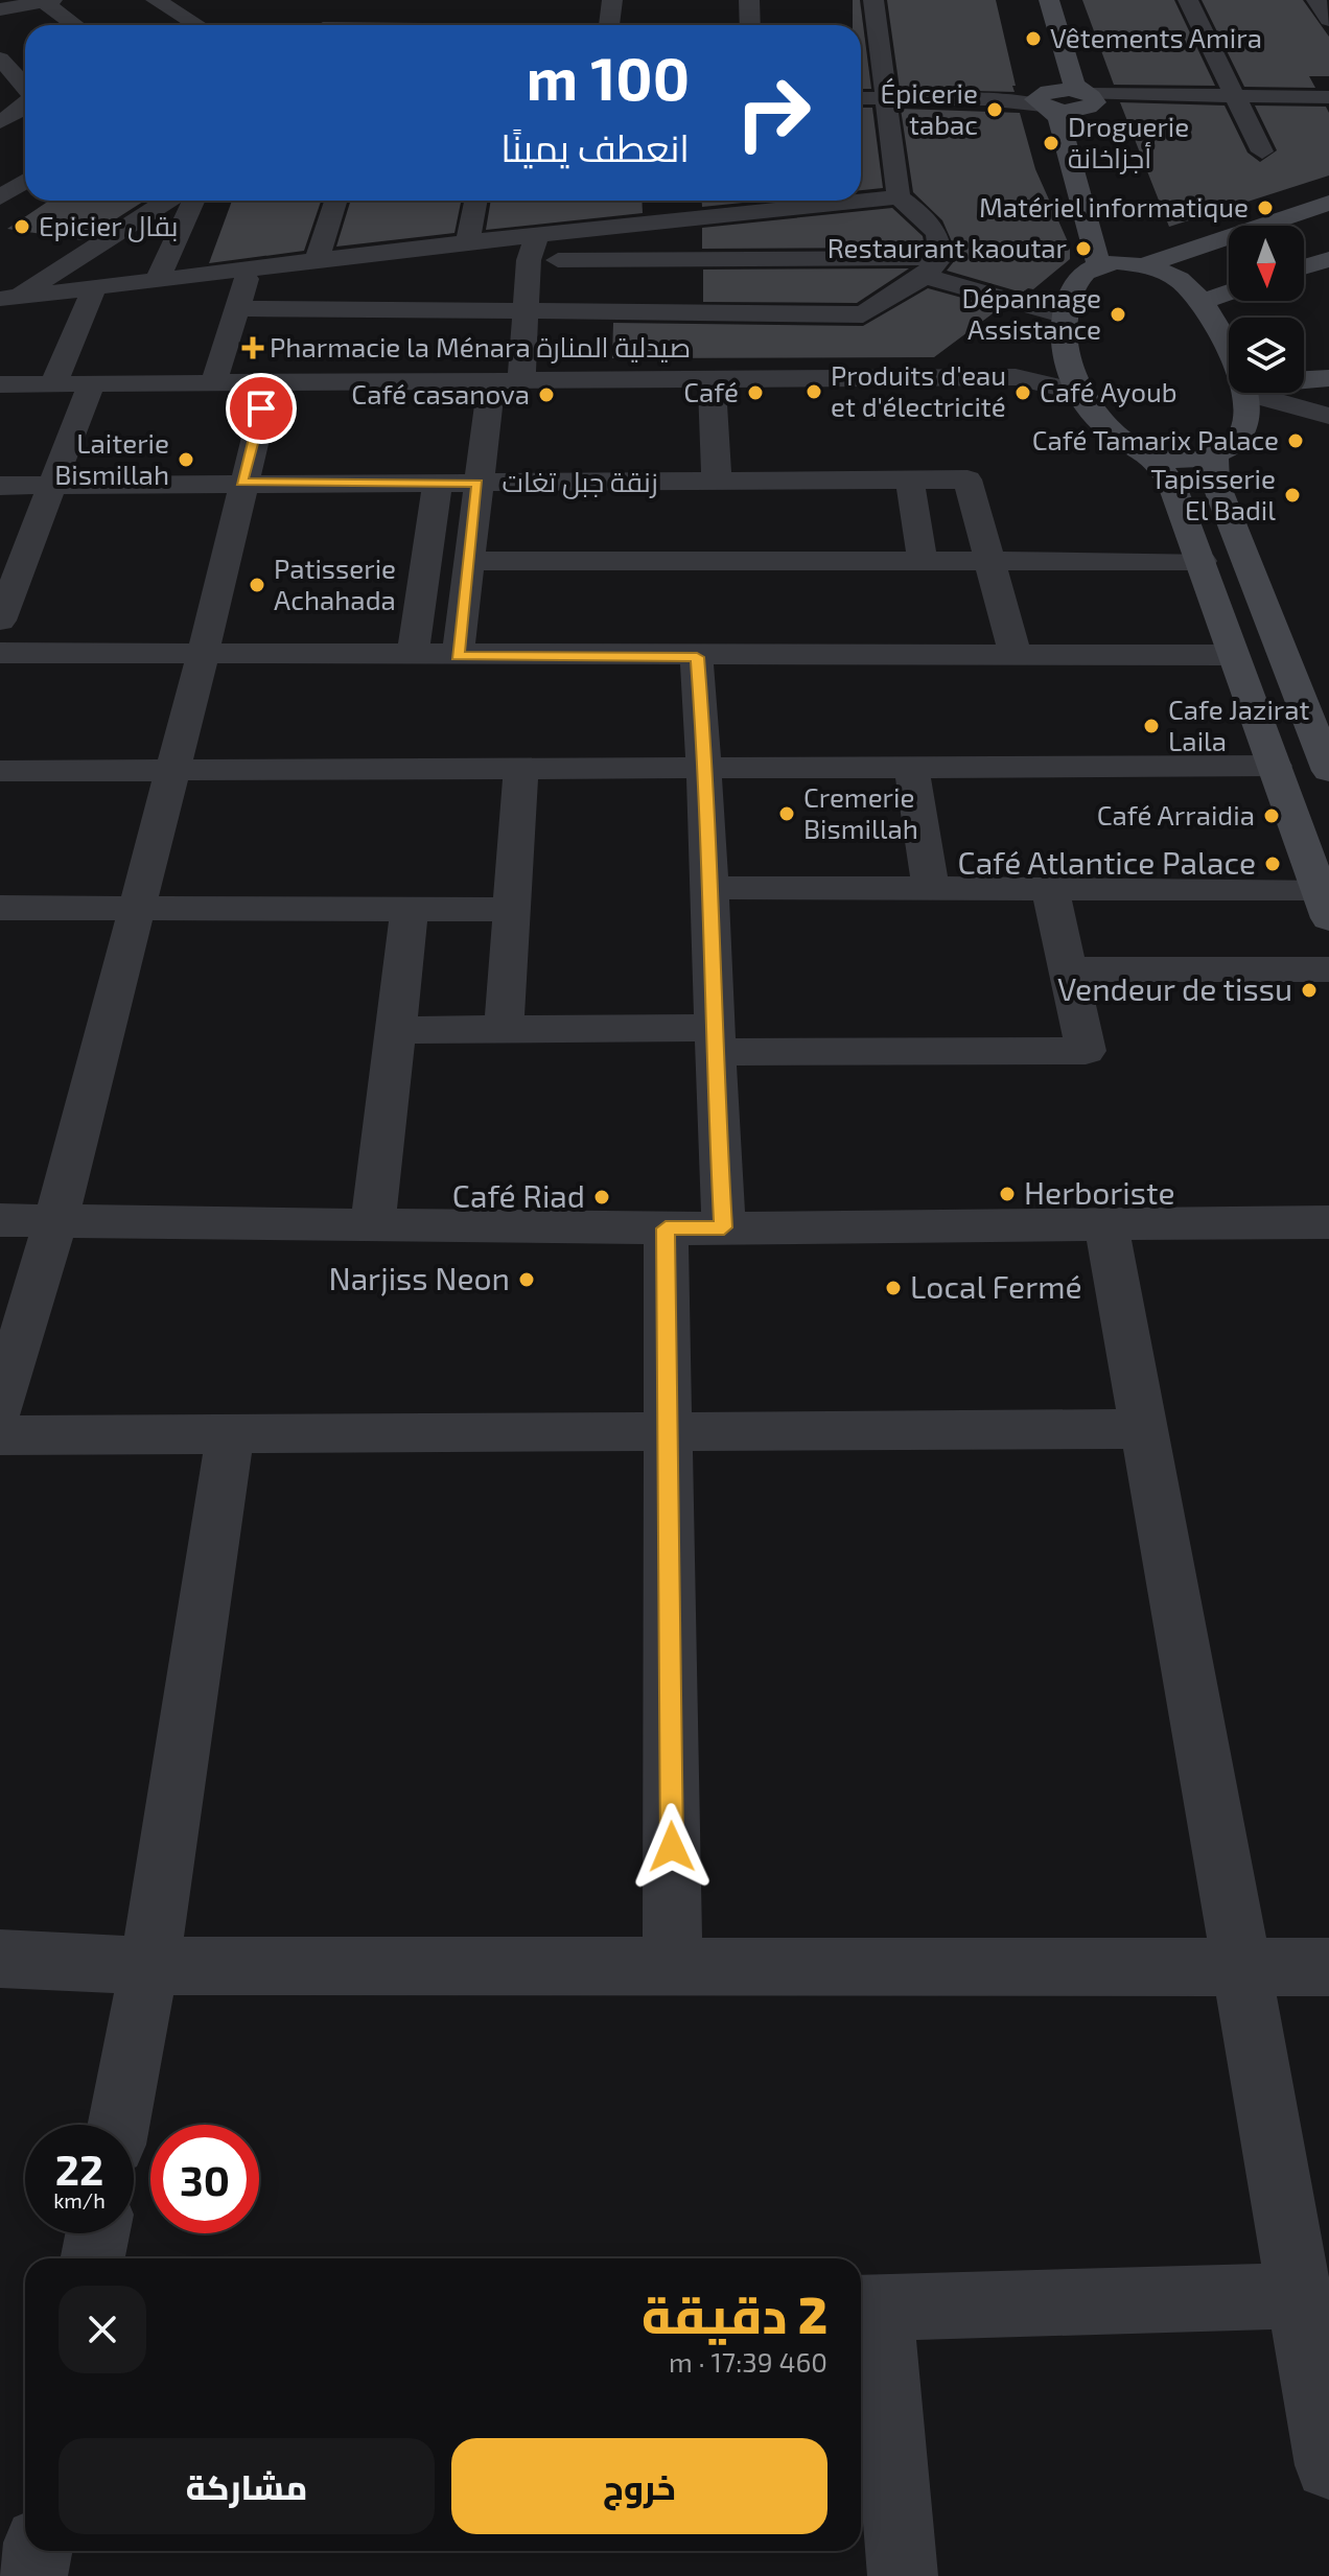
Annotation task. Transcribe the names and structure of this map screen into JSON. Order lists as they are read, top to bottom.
{
  "streets": {
    "street": ["زنقة جبل تغات"]
  },
  "places": {
    "other": [
      "Vêtements Amira",
      "Épicerie tabac",
      "Droguerie أجزاخانة",
      "Matériel informatique",
      "Epicier بقال",
      "Restaurant kaoutar",
      "Dépannage Assistance",
      "Produits d'eau et d'électricité",
      "Café",
      "Café Ayoub",
      "Café casanova",
      "Café Tamarix Palace",
      "Laiterie Bismillah",
      "Tapisserie El Badil",
      "Patisserie Achahada",
      "Cafe Jazirat Laila",
      "Cremerie Bismillah",
      "Café Arraidia",
      "Café Atlantice Palace",
      "Vendeur de tissu",
      "Herboriste",
      "Café Riad",
      "Narjiss Neon",
      "Local Fermé"
    ],
    "health": ["Pharmacie la Ménara صيدلية المنارة"]
  },
  "north": "bottom",
  "page": {
    "turn": ["100 m", "انعطف يمينًا"],
    "speed": "22 km/h",
    "limit": "30",
    "heading": ["2 دقيقة", "460 m · 17:39"],
    "buttons": ["خروج", "مشاركة"]
  }
}
